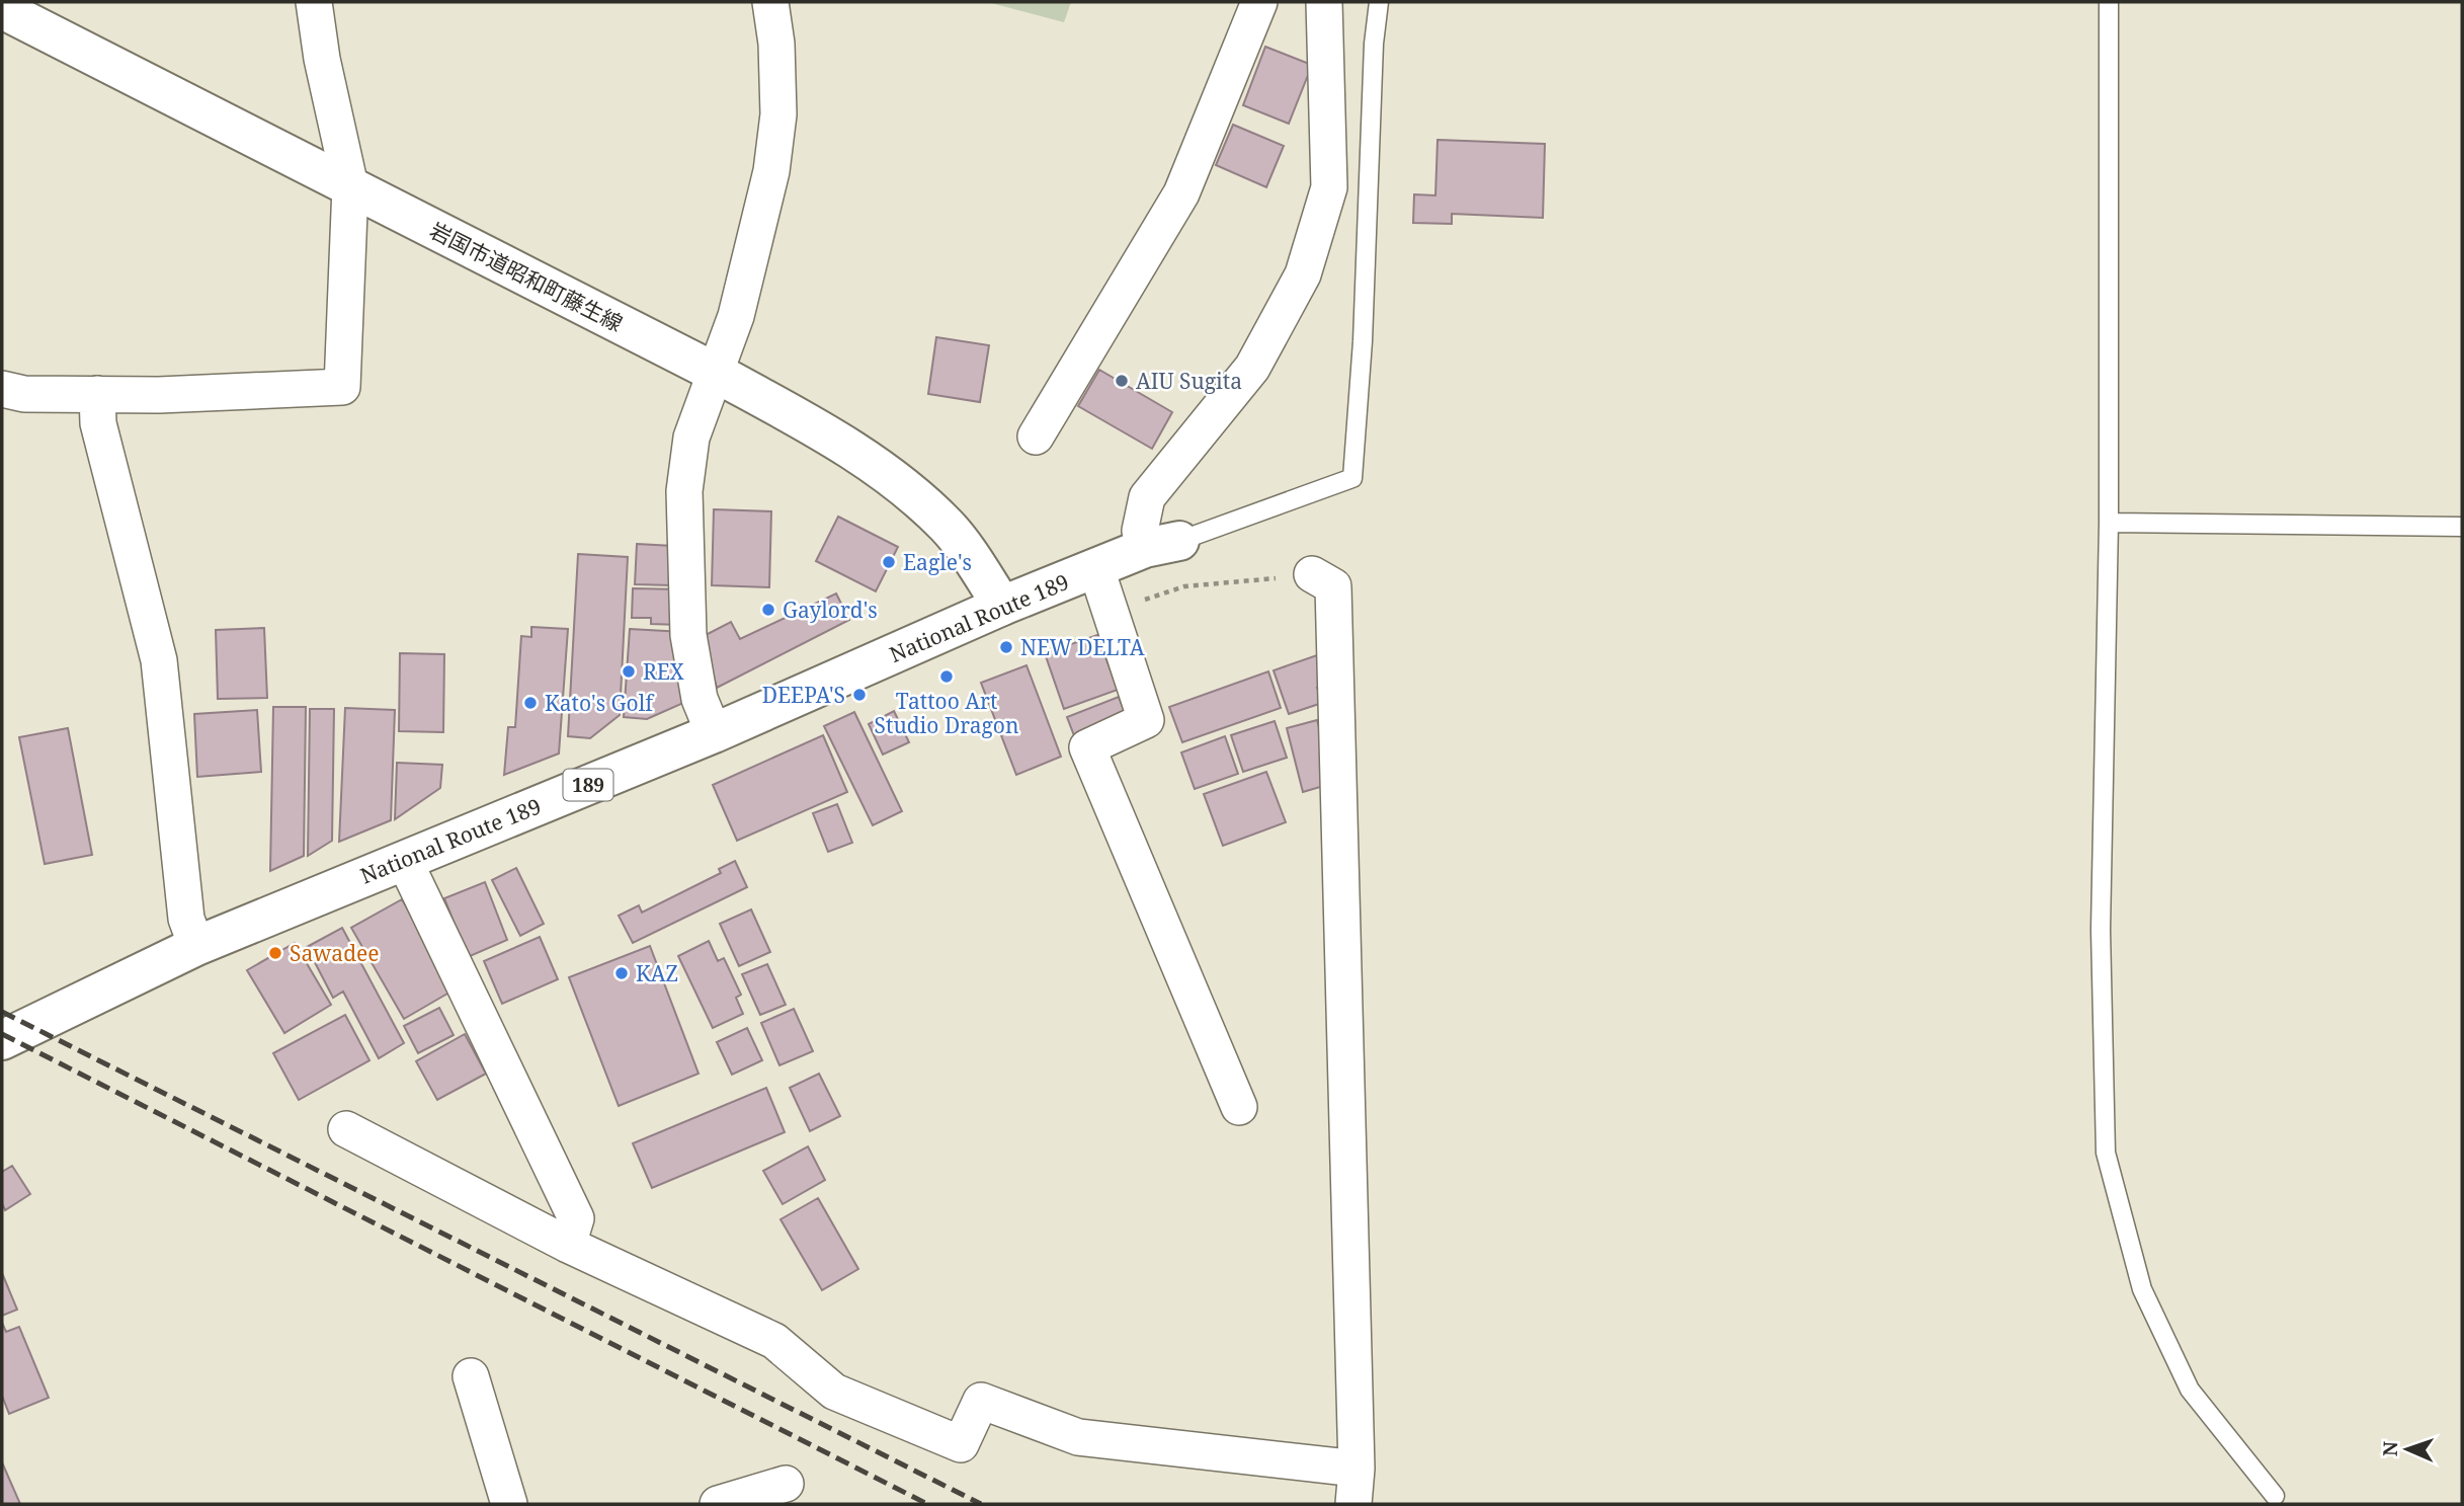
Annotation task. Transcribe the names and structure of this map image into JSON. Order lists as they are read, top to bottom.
{
  "streets": {
    "main road": ["岩国市道昭和町藤生線", "National Route 189", "189"]
  },
  "crossings": [
    ["岩国市道昭和町藤生線", "National Route 189"]
  ],
  "places": [
    "AIU Sugita",
    "Eagle's",
    "Gaylord's",
    "NEW DELTA",
    "REX",
    "Tattoo Art Studio Dragon",
    "DEEPA'S",
    "Kato's Golf",
    "Sawadee",
    "KAZ"
  ],
  "north": "left"
}
